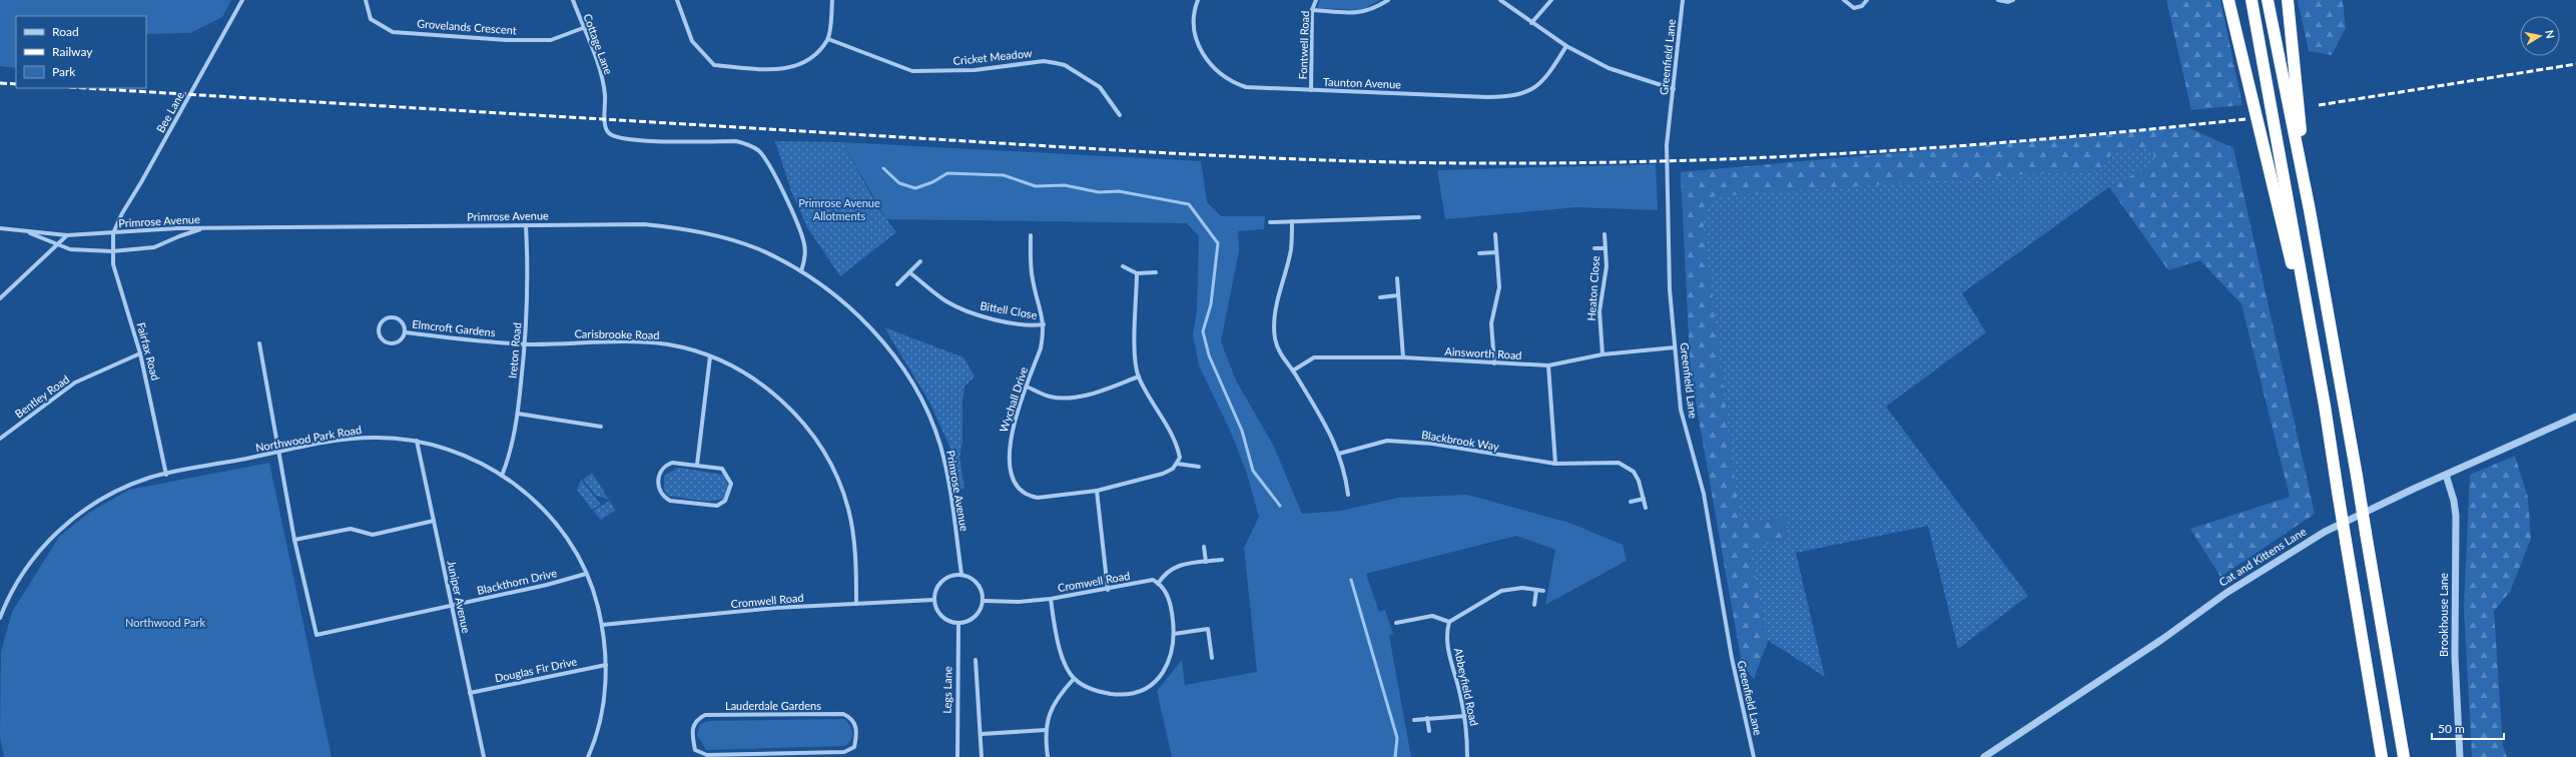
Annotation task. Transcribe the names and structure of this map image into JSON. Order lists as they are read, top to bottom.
{
  "streets": {
    "street": [
      "Grovelands Crescent",
      "Cottage Lane",
      "Fontwell Road",
      "Cricket Meadow",
      "Greenfield Lane",
      "Taunton Avenue",
      "Bee Lane",
      "Primrose Avenue",
      "Heaton Close",
      "Bittell Close",
      "Elmcroft Gardens",
      "Carisbrooke Road",
      "Ireton Road",
      "Fairfax Road",
      "Ainsworth Road",
      "Bentley Road",
      "Wychall Drive",
      "Northwood Park Road",
      "Blackbrook Way",
      "Cat and Kittens Lane",
      "Blackthorn Drive",
      "Cromwell Road",
      "Juniper Avenue",
      "Brookhouse Lane",
      "Douglas Fir Drive",
      "Abbeyfield Road",
      "Legs Lane",
      "Lauderdale Gardens"
    ]
  },
  "crossings": [
    ["Grovelands Crescent", "Cottage Lane"],
    ["Cottage Lane", "Primrose Avenue"],
    ["Fontwell Road", "Taunton Avenue"],
    ["Greenfield Lane", "Ainsworth Road"],
    ["Bee Lane", "Primrose Avenue"],
    ["Bee Lane", "Fairfax Road"],
    ["Primrose Avenue", "Ireton Road"],
    ["Primrose Avenue", "Fairfax Road"],
    ["Primrose Avenue", "Cromwell Road"],
    ["Primrose Avenue", "Legs Lane"],
    ["Heaton Close", "Ainsworth Road"],
    ["Bittell Close", "Wychall Drive"],
    ["Elmcroft Gardens", "Carisbrooke Road"],
    ["Elmcroft Gardens", "Ireton Road"],
    ["Carisbrooke Road", "Ireton Road"],
    ["Carisbrooke Road", "Cromwell Road"],
    ["Ireton Road", "Northwood Park Road"],
    ["Fairfax Road", "Bentley Road"],
    ["Fairfax Road", "Northwood Park Road"],
    ["Northwood Park Road", "Blackthorn Drive"],
    ["Northwood Park Road", "Cromwell Road"],
    ["Northwood Park Road", "Juniper Avenue"],
    ["Northwood Park Road", "Douglas Fir Drive"],
    ["Cat and Kittens Lane", "Brookhouse Lane"],
    ["Blackthorn Drive", "Juniper Avenue"],
    ["Cromwell Road", "Legs Lane"],
    ["Juniper Avenue", "Douglas Fir Drive"]
  ],
  "parks": ["Primrose Avenue Allotments", "Northwood Park"],
  "legend": ["Road", "Railway", "Park"],
  "scale_bar": "50 m",
  "north": "right"
}
